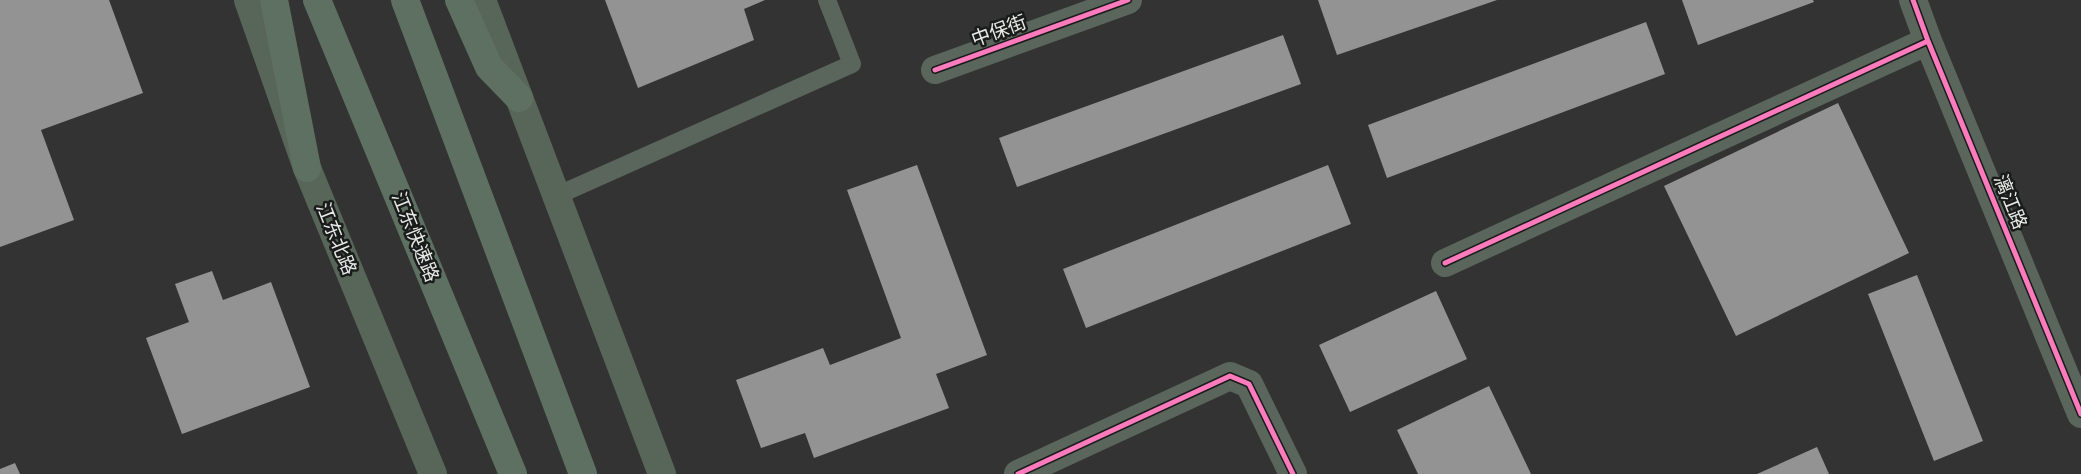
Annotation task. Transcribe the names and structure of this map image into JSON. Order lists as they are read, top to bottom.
{
  "streets": {
    "highway": ["江东快速路"],
    "main road": ["江东北路"],
    "street": ["中保街", "漓江路"]
  }
}
